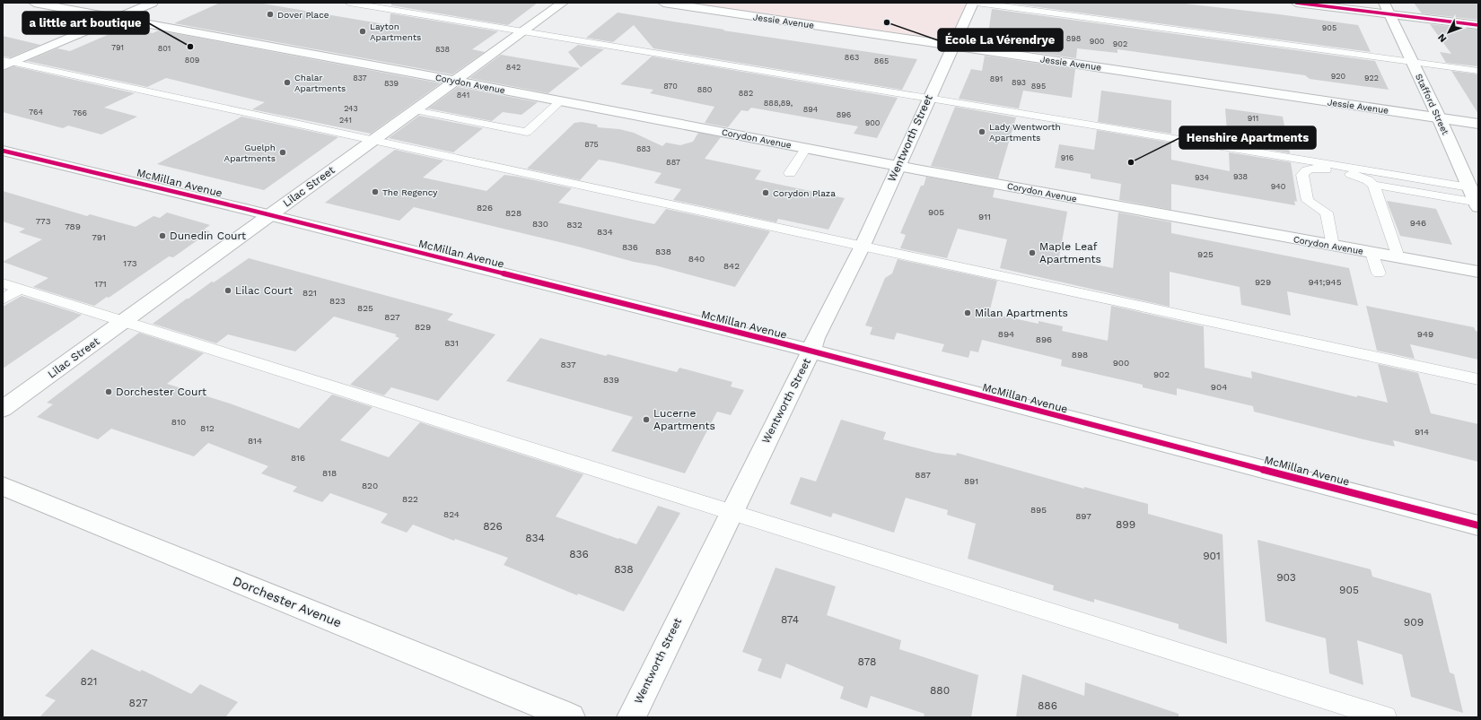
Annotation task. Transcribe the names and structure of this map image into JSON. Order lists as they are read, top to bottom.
{
  "streets": {
    "street": [
      "Jessie Avenue",
      "Corydon Avenue",
      "Stafford Street",
      "Wentworth Street",
      "McMillan Avenue",
      "Lilac Street",
      "Dorchester Avenue"
    ]
  },
  "crossings": [
    ["Jessie Avenue", "Stafford Street"],
    ["Jessie Avenue", "Wentworth Street"],
    ["Corydon Avenue", "Wentworth Street"],
    ["Corydon Avenue", "Lilac Street"],
    ["Wentworth Street", "McMillan Avenue"],
    ["McMillan Avenue", "Lilac Street"]
  ],
  "places": [
    "Dover Place",
    "École La Vérendrye",
    "Layton Apartments",
    "a little art boutique",
    "Chalar Apartments",
    "Lady Wentworth Apartments",
    "Guelph Apartments",
    "Henshire Apartments",
    "The Regency",
    "Corydon Plaza",
    "Dunedin Court",
    "Maple Leaf Apartments",
    "Lilac Court",
    "Milan Apartments",
    "Dorchester Court",
    "Lucerne Apartments"
  ],
  "house_numbers": [
    "905",
    "898",
    "900",
    "902",
    "791",
    "801",
    "838",
    "863",
    "809",
    "865",
    "842",
    "920",
    "837",
    "922",
    "891",
    "893",
    "839",
    "870",
    "895",
    "880",
    "882",
    "841",
    "888,89,",
    "243",
    "894",
    "764",
    "766",
    "896",
    "911",
    "241",
    "900",
    "875",
    "883",
    "916",
    "887",
    "938",
    "934",
    "940",
    "826",
    "905",
    "828",
    "911",
    "773",
    "946",
    "830",
    "832",
    "789",
    "834",
    "791",
    "836",
    "838",
    "925",
    "840",
    "173",
    "842",
    "929",
    "941;945",
    "171",
    "821",
    "823",
    "825",
    "827",
    "829",
    "894",
    "949",
    "896",
    "831",
    "898",
    "900",
    "837",
    "902",
    "839",
    "904",
    "810",
    "812",
    "914",
    "814",
    "816",
    "818",
    "887",
    "891",
    "820",
    "822",
    "895",
    "824",
    "897",
    "899",
    "826",
    "834",
    "836",
    "901",
    "838",
    "903",
    "905",
    "874",
    "909",
    "878",
    "821",
    "880",
    "827",
    "886"
  ],
  "north": "bottom left"
}
